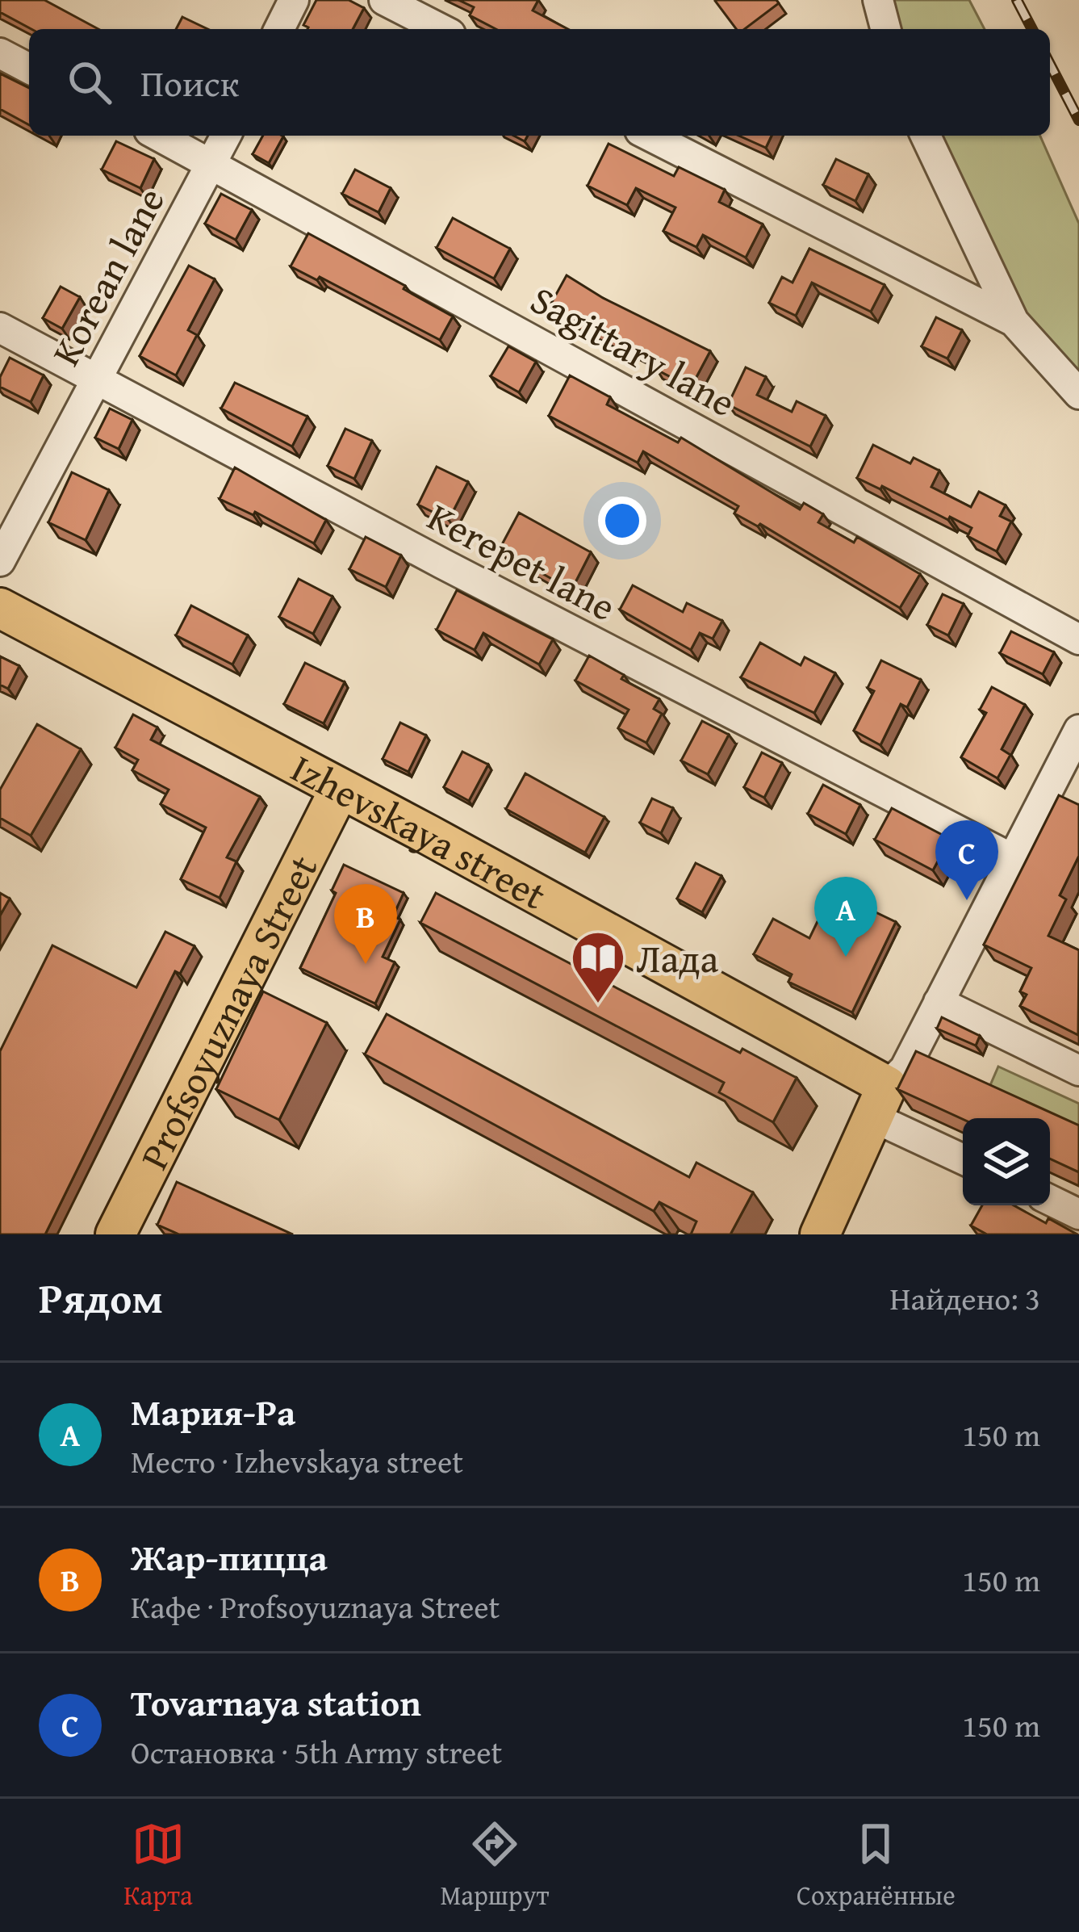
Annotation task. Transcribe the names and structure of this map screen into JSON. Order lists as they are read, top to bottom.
{
  "streets": {
    "main road": ["Izhevskaya street", "Profsoyuznaya Street"],
    "street": ["Korean lane", "Sagittary lane", "Kerepet lane"]
  },
  "crossings": [
    ["Korean lane", "Sagittary lane"],
    ["Korean lane", "Kerepet lane"],
    ["Izhevskaya street", "Profsoyuznaya Street"]
  ],
  "places": {
    "library": ["Лада"]
  },
  "page": {
    "search": "Поиск",
    "pins": ["C", "A", "B"],
    "heading": ["Рядом", "Найдено: 3"],
    "list": [
      {
        "mark": "A",
        "name": "Мария-Ра",
        "note": "Место · Izhevskaya street",
        "value": "150 m"
      },
      {
        "mark": "B",
        "name": "Жар-пицца",
        "note": "Кафе · Profsoyuznaya Street",
        "value": "150 m"
      },
      {
        "mark": "C",
        "name": "Tovarnaya station",
        "note": "Остановка · 5th Army street",
        "value": "150 m"
      }
    ],
    "nav": ["Карта", "Маршрут", "Сохранённые"]
  }
}
